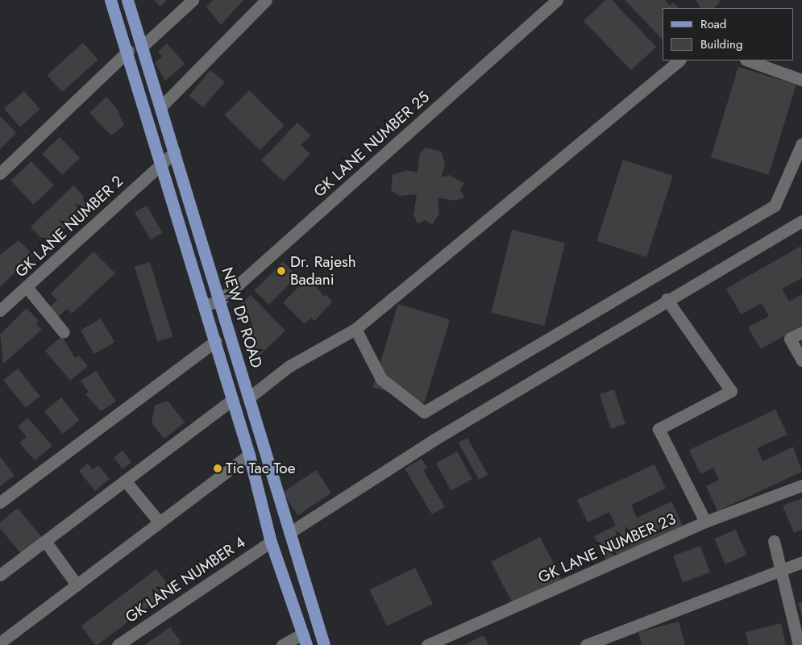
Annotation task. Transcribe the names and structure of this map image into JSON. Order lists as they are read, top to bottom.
{
  "streets": {
    "main road": ["NEW DP ROAD"],
    "street": [
      "GK LANE NUMBER 25",
      "GK LANE NUMBER 2",
      "GK LANE NUMBER 23",
      "GK LANE NUMBER 4"
    ]
  },
  "crossings": [
    ["GK LANE NUMBER 25", "NEW DP ROAD"],
    ["GK LANE NUMBER 2", "NEW DP ROAD"]
  ],
  "places": ["Dr. Rajesh Badani", "Tic Tac Toe"],
  "legend": ["Road", "Building"]
}
